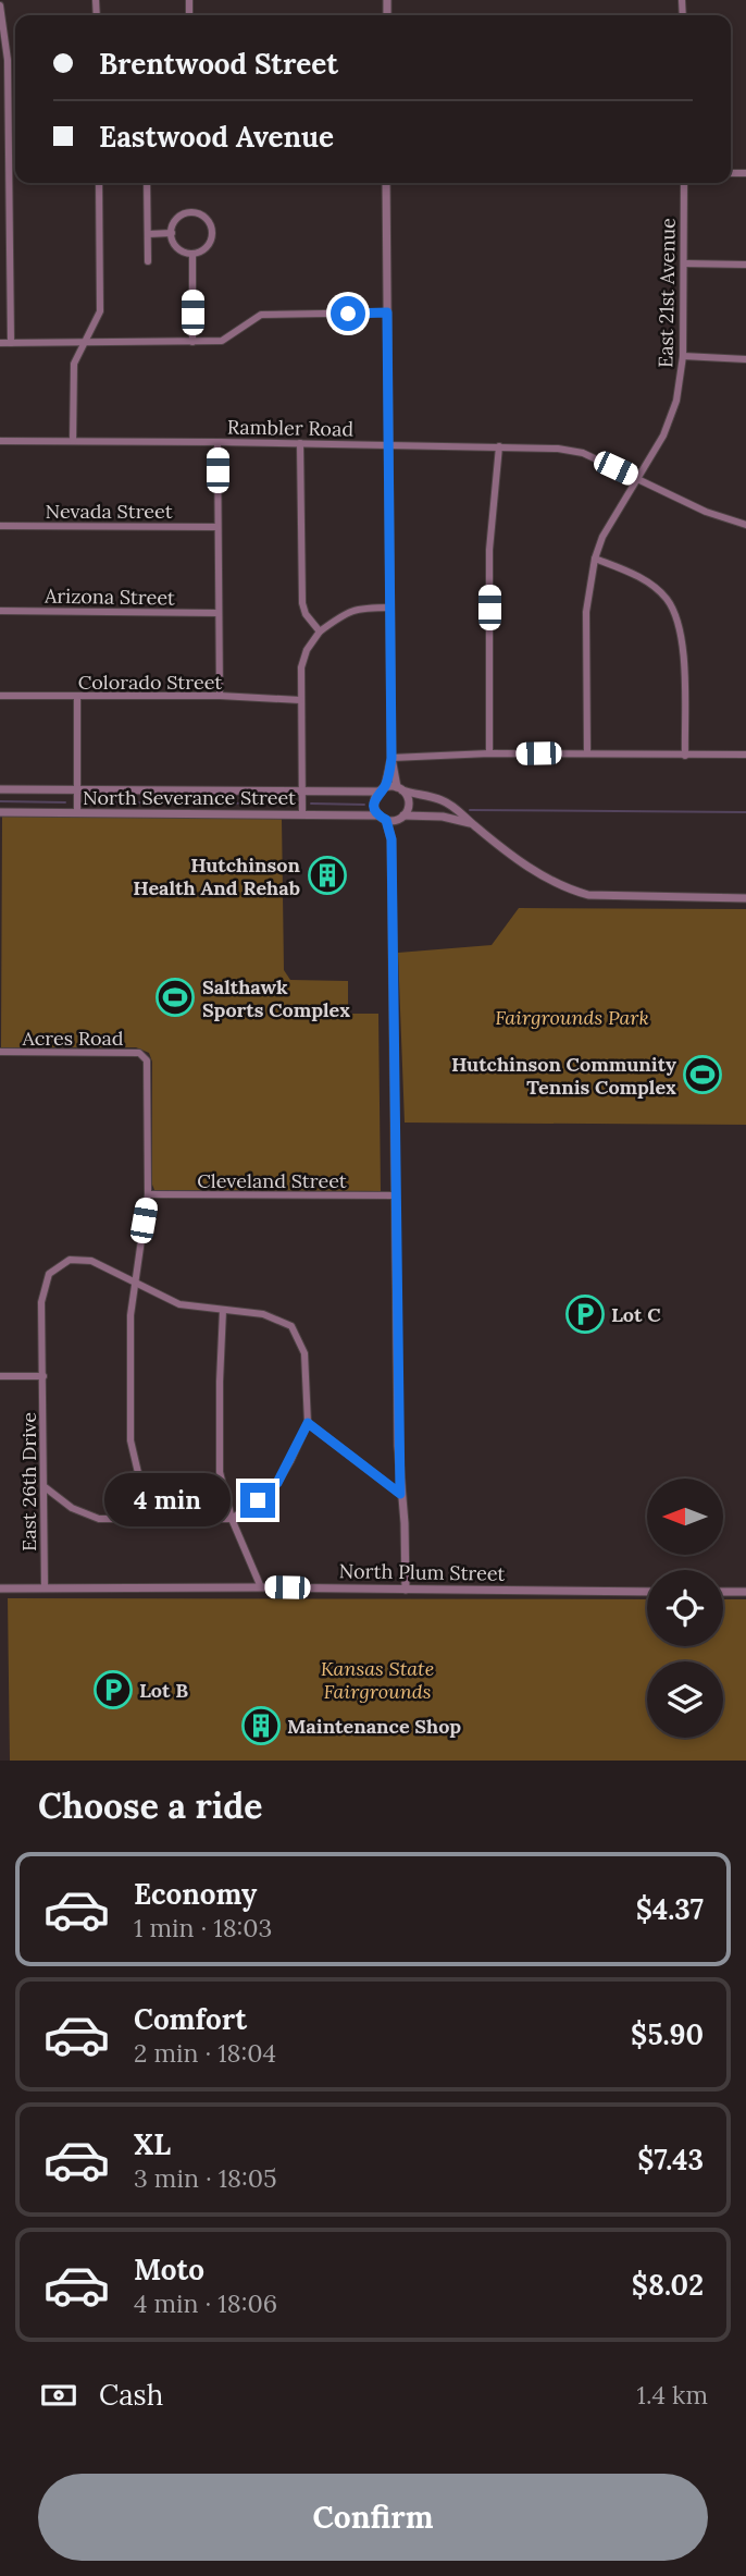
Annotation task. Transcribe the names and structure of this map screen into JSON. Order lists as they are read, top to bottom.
{
  "streets": {
    "street": [
      "East 21st Avenue",
      "Rambler Road",
      "Nevada Street",
      "Arizona Street",
      "Colorado Street",
      "North Severance Street",
      "Acres Road",
      "Cleveland Street",
      "East 26th Drive",
      "North Plum Street"
    ]
  },
  "crossings": [
    ["East 21st Avenue", "Rambler Road"],
    ["Acres Road", "Cleveland Street"],
    ["East 26th Drive", "North Plum Street"]
  ],
  "parks": ["Fairgrounds Park", "Kansas State Fairgrounds"],
  "places": {
    "building": ["Hutchinson Health And Rehab", "Maintenance Shop"],
    "sports": ["Salthawk Sports Complex", "Hutchinson Community Tennis Complex"],
    "parking": ["Lot C", "Lot B"]
  },
  "north": "left",
  "page": {
    "banner": ["Brentwood Street", "Eastwood Avenue"],
    "bubble": "4 min",
    "heading": "Choose a ride",
    "list": [
      {
        "name": "Economy",
        "note": "1 min · 18:03",
        "value": "$4.37"
      },
      {
        "name": "Comfort",
        "note": "2 min · 18:04",
        "value": "$5.90"
      },
      {
        "name": "XL",
        "note": "3 min · 18:05",
        "value": "$7.43"
      },
      {
        "name": "Moto",
        "note": "4 min · 18:06",
        "value": "$8.02"
      }
    ],
    "pay": ["Cash", "1.4 km"],
    "buttons": "Confirm"
  }
}
